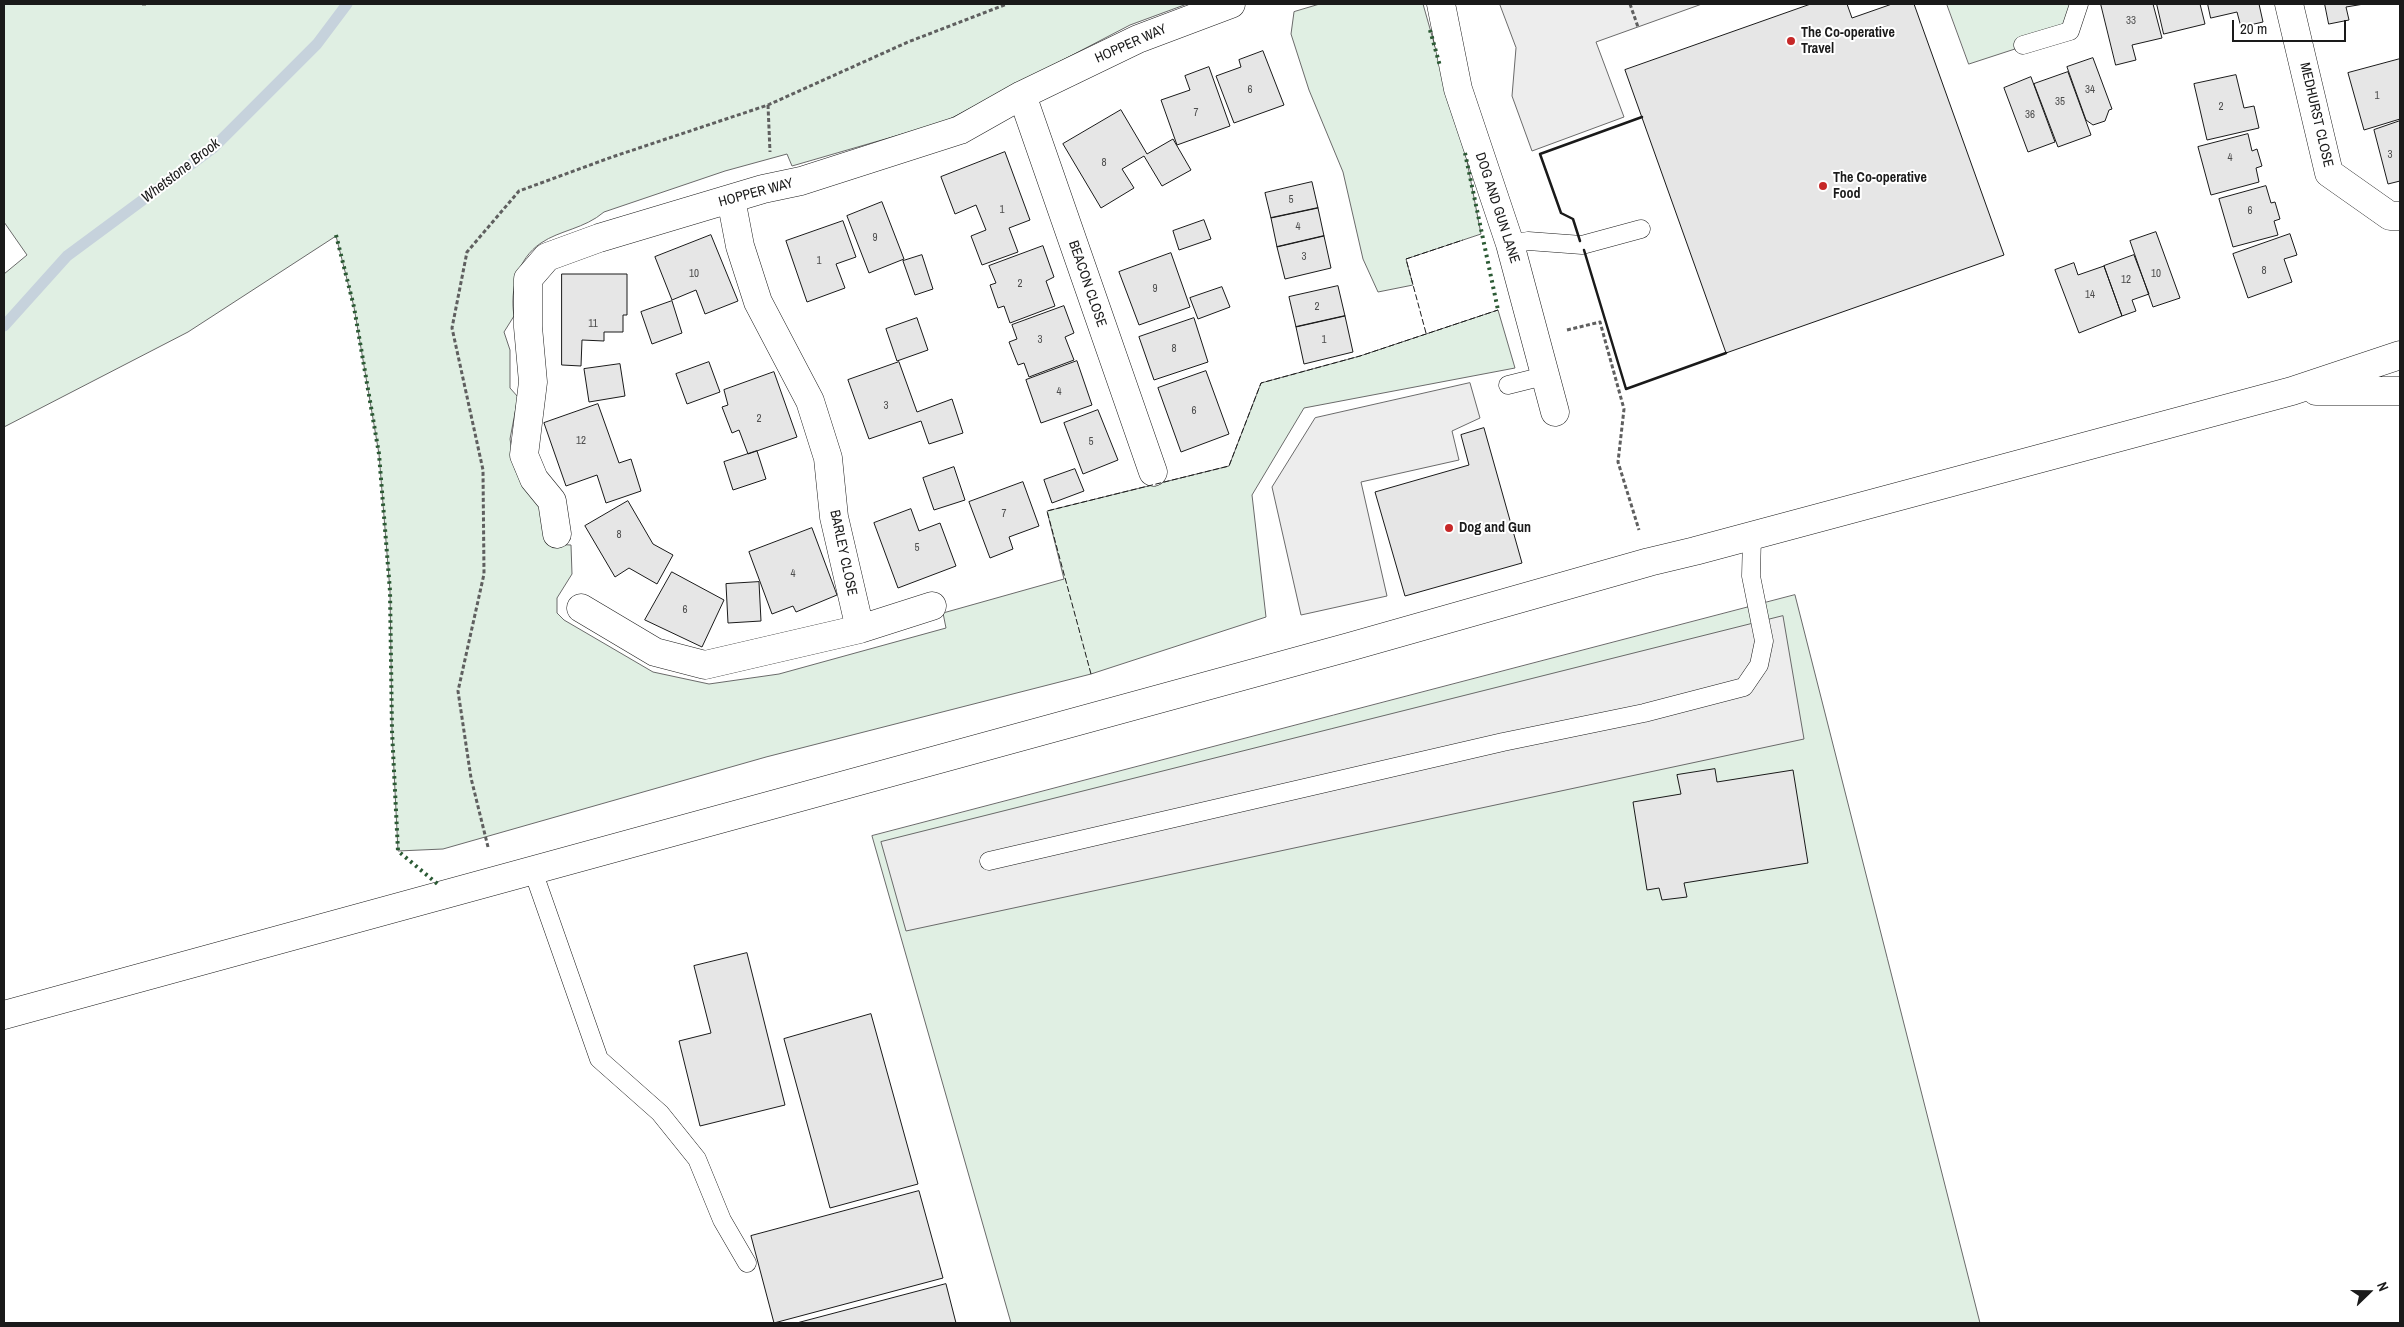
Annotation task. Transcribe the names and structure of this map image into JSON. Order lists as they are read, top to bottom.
{
  "streets": {
    "street": [
      "HOPPER WAY",
      "MEDHURST CLOSE",
      "DOG AND GUN LANE",
      "BEACON CLOSE",
      "BARLEY CLOSE"
    ]
  },
  "crossings": [
    ["HOPPER WAY", "BEACON CLOSE"],
    ["HOPPER WAY", "BARLEY CLOSE"]
  ],
  "water": ["Whetstone Brook"],
  "places": ["The Co-operative Travel", "The Co-operative Food", "Dog and Gun"],
  "house_numbers": [
    "33",
    "6",
    "34",
    "1",
    "35",
    "2",
    "7",
    "36",
    "3",
    "4",
    "8",
    "5",
    "1",
    "6",
    "4",
    "9",
    "3",
    "1",
    "8",
    "10",
    "10",
    "12",
    "2",
    "9",
    "14",
    "2",
    "11",
    "3",
    "1",
    "8",
    "4",
    "3",
    "6",
    "2",
    "12",
    "5",
    "7",
    "8",
    "5",
    "4",
    "6"
  ],
  "scale_bar": "20 m",
  "north": "right"
}
